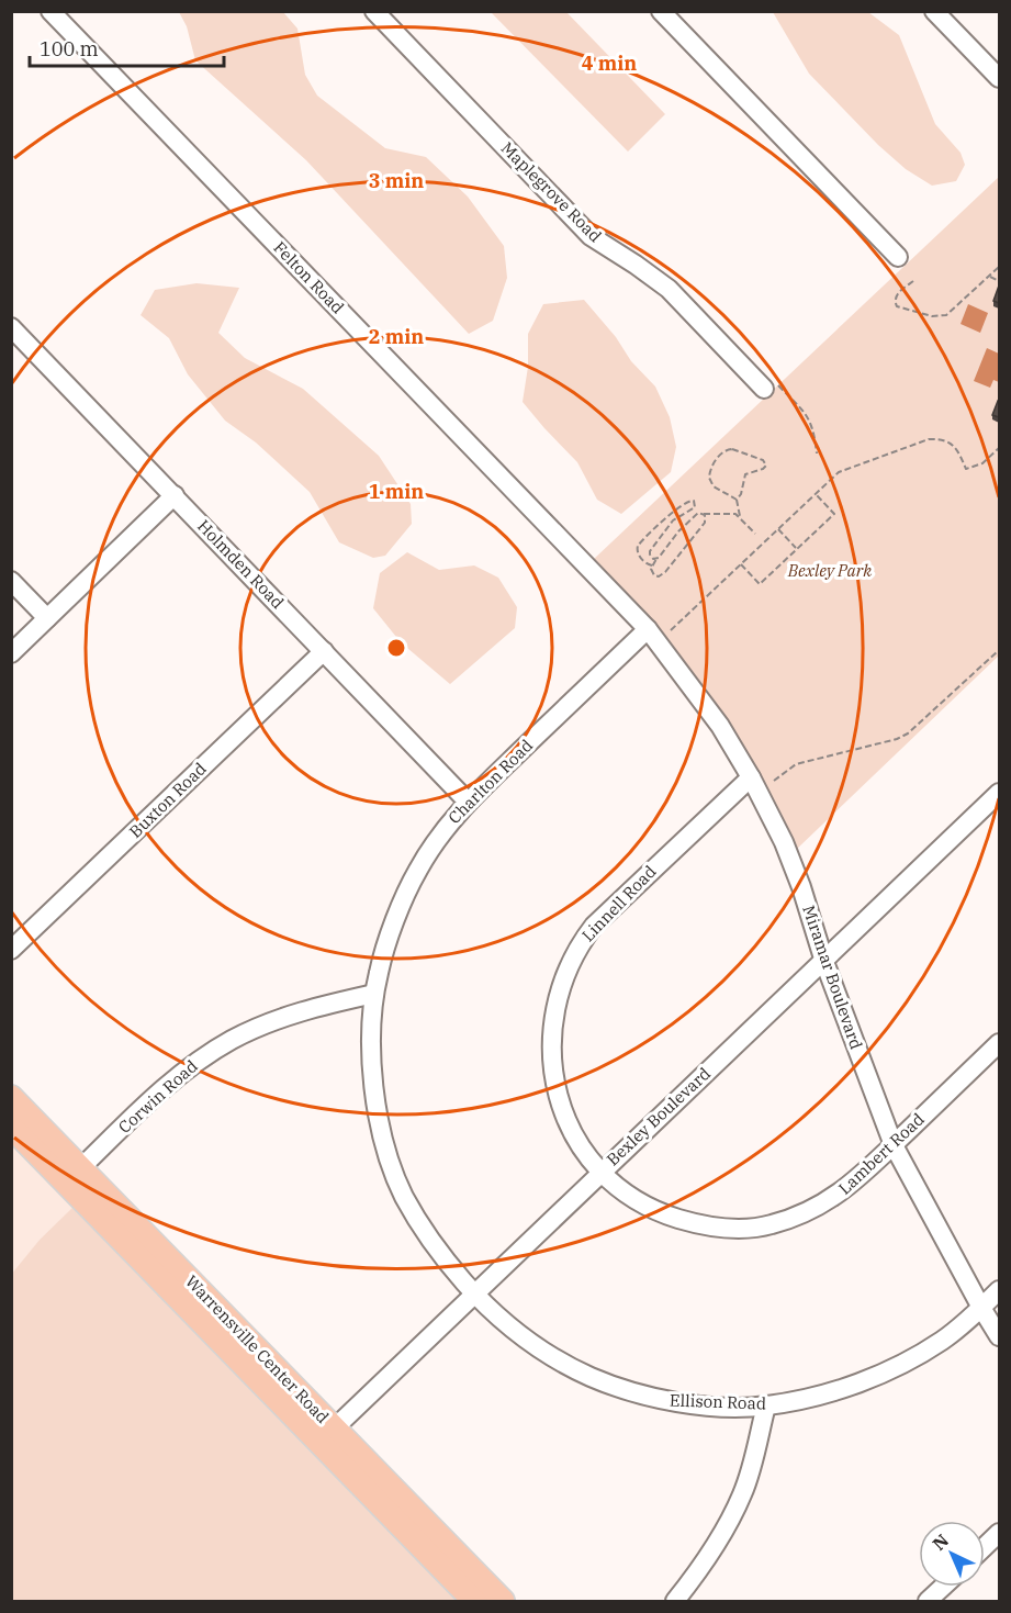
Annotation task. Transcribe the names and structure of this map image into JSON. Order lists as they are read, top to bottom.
{
  "streets": {
    "main road": ["Warrensville Center Road"],
    "street": [
      "Maplegrove Road",
      "Felton Road",
      "Holmden Road",
      "Charlton Road",
      "Buxton Road",
      "Linnell Road",
      "Miramar Boulevard",
      "Corwin Road",
      "Bexley Boulevard",
      "Lambert Road",
      "Ellison Road"
    ]
  },
  "crossings": [
    ["Felton Road", "Charlton Road"],
    ["Felton Road", "Miramar Boulevard"],
    ["Holmden Road", "Charlton Road"],
    ["Holmden Road", "Buxton Road"],
    ["Charlton Road", "Miramar Boulevard"],
    ["Charlton Road", "Corwin Road"],
    ["Charlton Road", "Bexley Boulevard"],
    ["Charlton Road", "Ellison Road"],
    ["Linnell Road", "Miramar Boulevard"],
    ["Linnell Road", "Bexley Boulevard"],
    ["Linnell Road", "Lambert Road"],
    ["Miramar Boulevard", "Bexley Boulevard"],
    ["Miramar Boulevard", "Lambert Road"],
    ["Miramar Boulevard", "Ellison Road"],
    ["Corwin Road", "Warrensville Center Road"],
    ["Bexley Boulevard", "Lambert Road"],
    ["Bexley Boulevard", "Warrensville Center Road"],
    ["Bexley Boulevard", "Ellison Road"]
  ],
  "parks": ["Bexley Park"],
  "scale_bar": "100 m",
  "north": "top left",
  "rings": [
    "4 min",
    "3 min",
    "2 min",
    "1 min"
  ]
}
